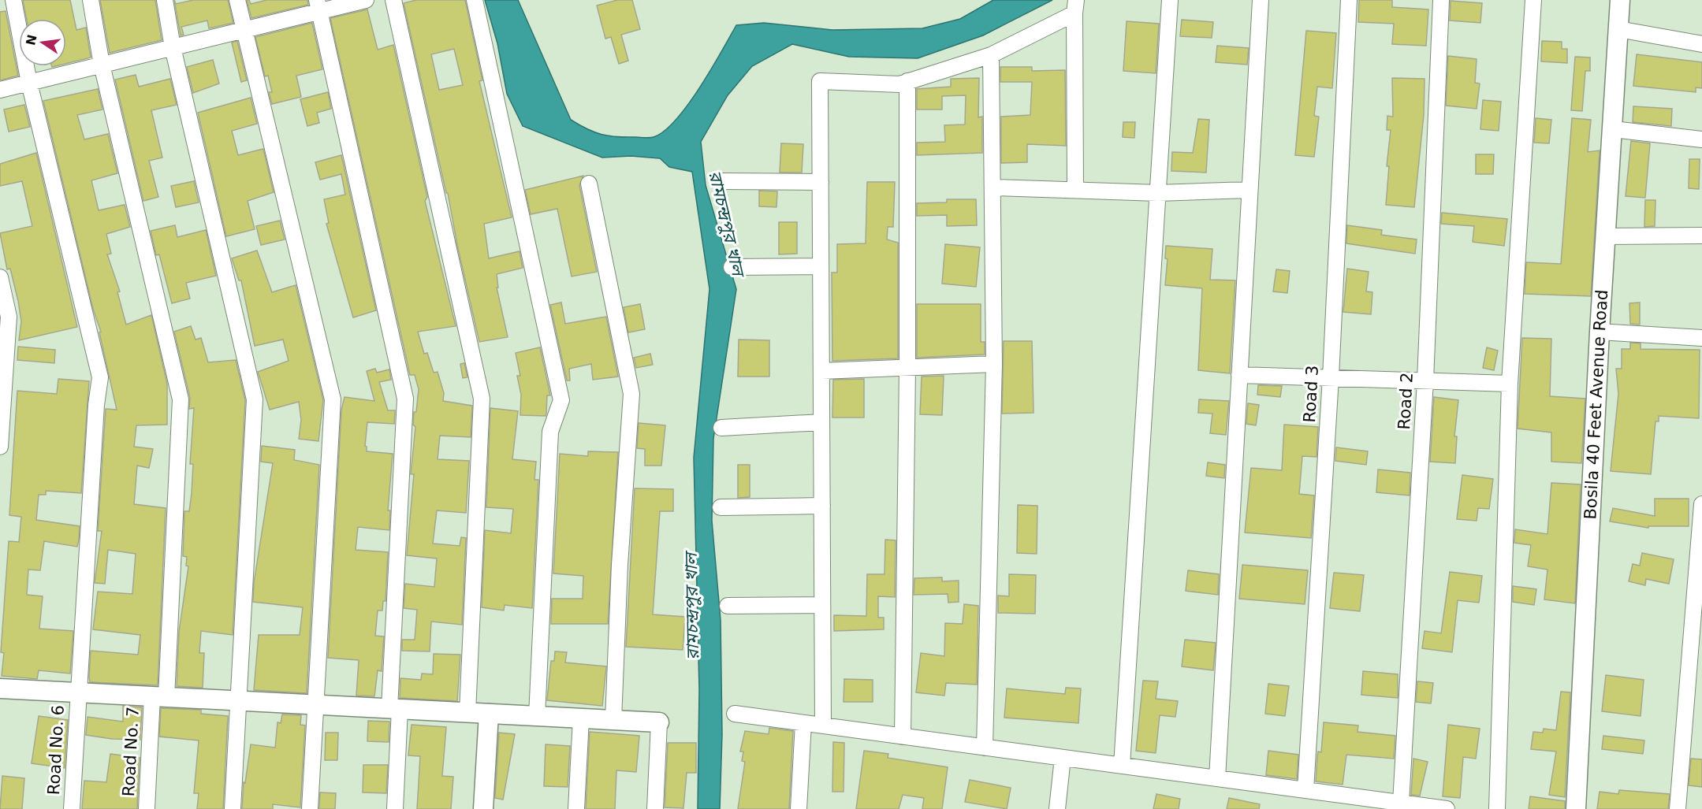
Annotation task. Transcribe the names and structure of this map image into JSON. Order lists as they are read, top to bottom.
{
  "streets": {
    "street": [
      "Road 3",
      "Road 2",
      "Bosila 40 Feet Avenue Road",
      "Road No. 6",
      "Road No. 7"
    ]
  },
  "water": ["রামচন্দ্রপুর খাল"],
  "north": "left"
}
